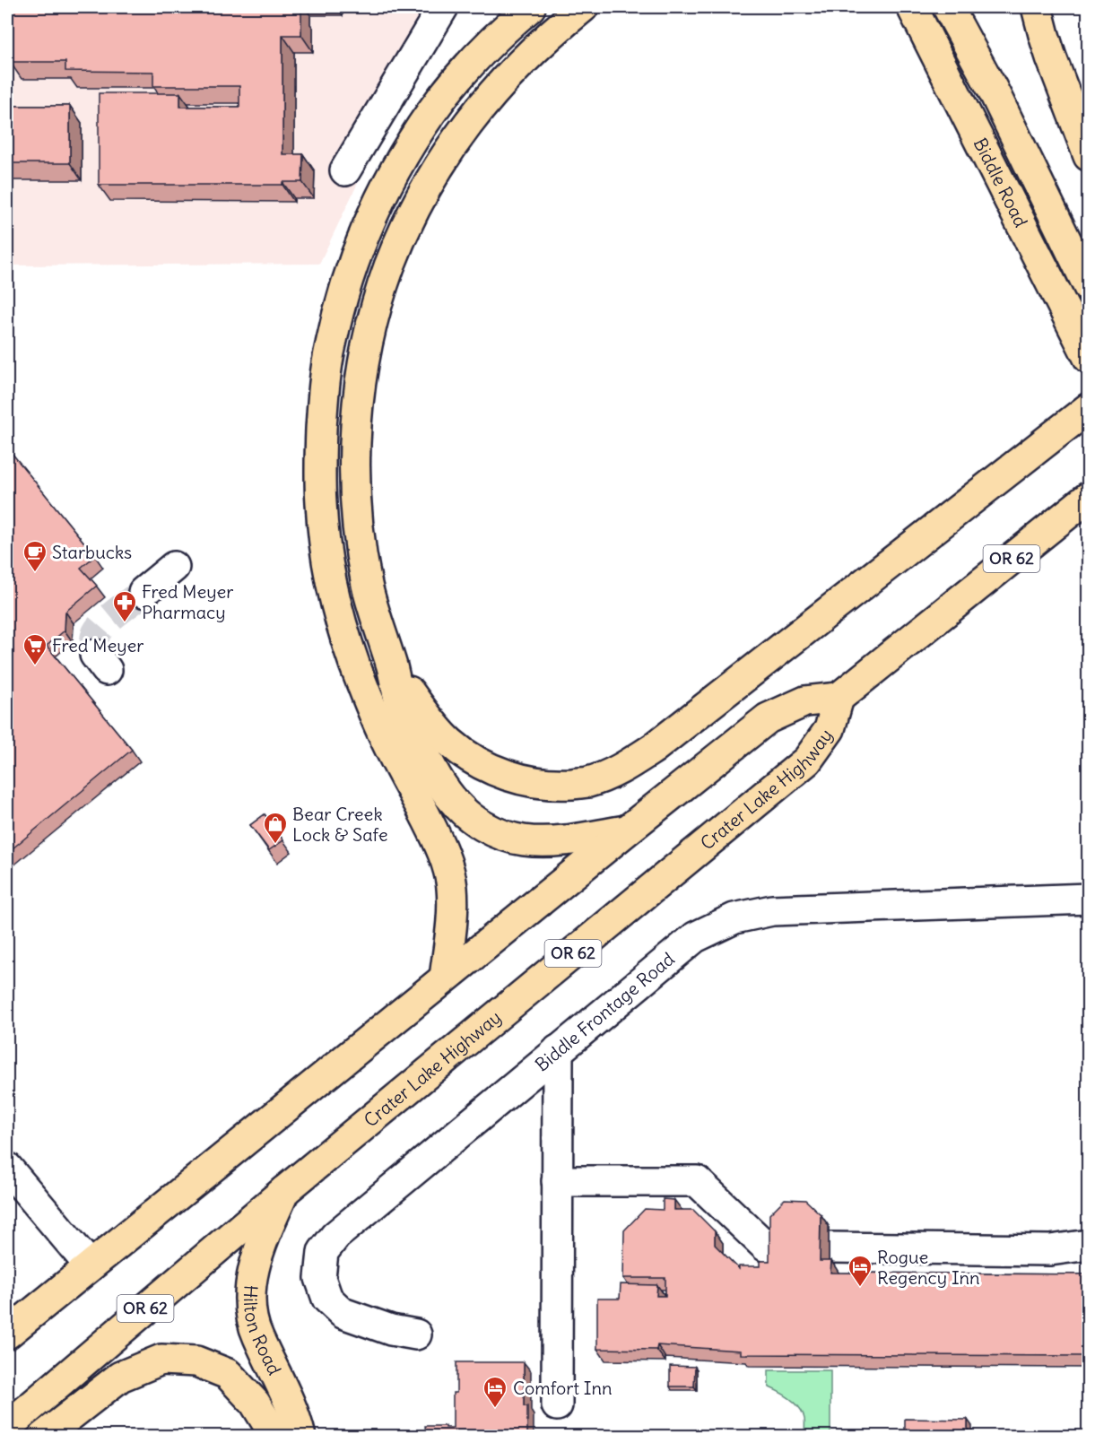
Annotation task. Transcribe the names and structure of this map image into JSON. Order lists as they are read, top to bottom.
{
  "streets": {
    "main road": [
      "Biddle Road",
      "OR 62",
      "Crater Lake Highway",
      "Hilton Road"
    ],
    "lane": ["Biddle Frontage Road"]
  },
  "crossings": [
    ["OR 62", "Crater Lake Highway"],
    ["Crater Lake Highway", "Hilton Road"]
  ],
  "places": {
    "cafe": ["Starbucks"],
    "pharmacy": ["Fred Meyer Pharmacy"],
    "supermarket": ["Fred Meyer"],
    "shop": ["Bear Creek Lock & Safe"],
    "hotel": ["Rogue Regency Inn", "Comfort Inn"]
  }
}
